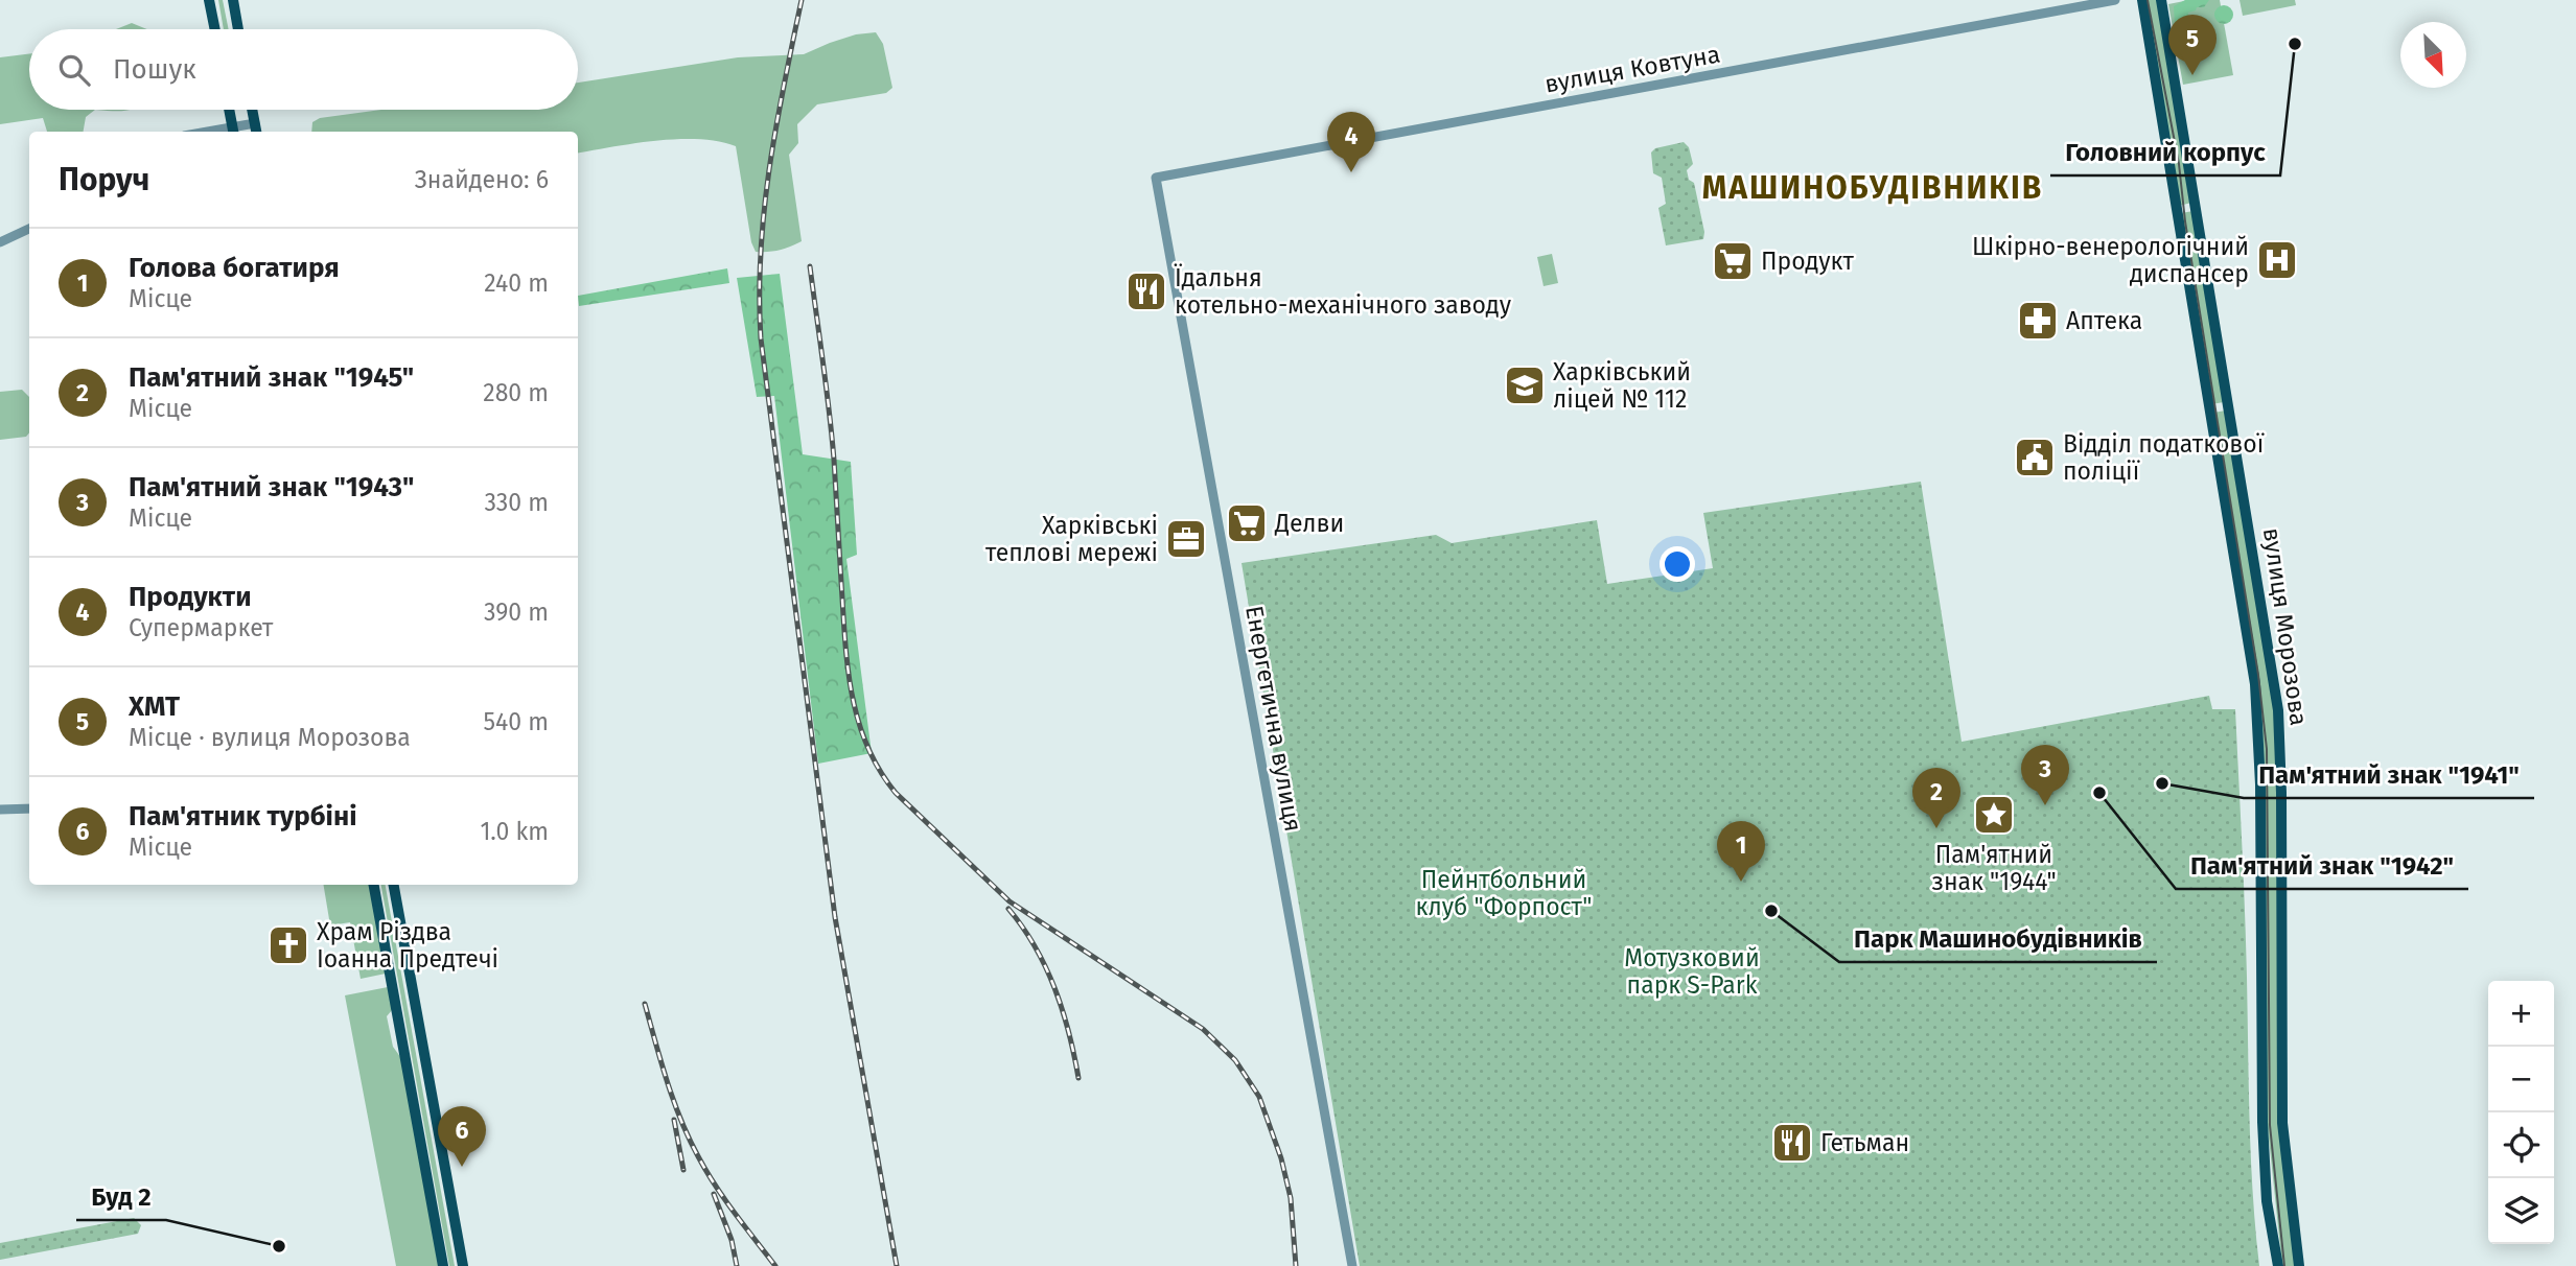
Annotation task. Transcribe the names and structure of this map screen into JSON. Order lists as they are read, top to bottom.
{
  "streets": {
    "main road": ["вулиця Морозова"],
    "street": ["вулиця Ковтуна", "Енергетична вулиця"]
  },
  "crossings": [
    ["вулиця Ковтуна", "Енергетична вулиця"]
  ],
  "districts": ["МАШИНОБУДІВНИКІВ"],
  "parks": ["Пейнтбольний клуб \"Форпост\"", "Мотузковий парк S-Park"],
  "places": {
    "other": [
      "Головний корпус",
      "Пам'ятний знак \"1941\"",
      "Пам'ятний знак \"1942\"",
      "Парк Машинобудівників",
      "Буд 2"
    ],
    "hospital": ["Шкірно-венерологічний диспансер"],
    "supermarket": ["Продукт", "Делви"],
    "restaurant": ["Їдальня котельно-механічного заводу", "Гетьман"],
    "pharmacy": ["Аптека"],
    "school or university": ["Харківський ліцей № 112"],
    "public building": ["Відділ податкової поліції"],
    "office": ["Харківські теплові мережі"],
    "place": ["Пам'ятний знак \"1944\""],
    "church": ["Храм Різдва Іоанна Предтечі"]
  },
  "north": "bottom right",
  "page": {
    "pins": [
      "5",
      "4",
      "3",
      "2",
      "1",
      "6"
    ],
    "search": "Пошук",
    "heading": ["Поруч", "Знайдено: 6"],
    "list": [
      {
        "mark": "1",
        "name": "Голова богатиря",
        "note": "Місце",
        "value": "240 m"
      },
      {
        "mark": "2",
        "name": "Пам'ятний знак \"1945\"",
        "note": "Місце",
        "value": "280 m"
      },
      {
        "mark": "3",
        "name": "Пам'ятний знак \"1943\"",
        "note": "Місце",
        "value": "330 m"
      },
      {
        "mark": "4",
        "name": "Продукти",
        "note": "Супермаркет",
        "value": "390 m"
      },
      {
        "mark": "5",
        "name": "ХМТ",
        "note": "Місце · вулиця Морозова",
        "value": "540 m"
      },
      {
        "mark": "6",
        "name": "Пам'ятник турбіні",
        "note": "Місце",
        "value": "1.0 km"
      }
    ],
    "map_buttons": ["+", "−"]
  }
}
